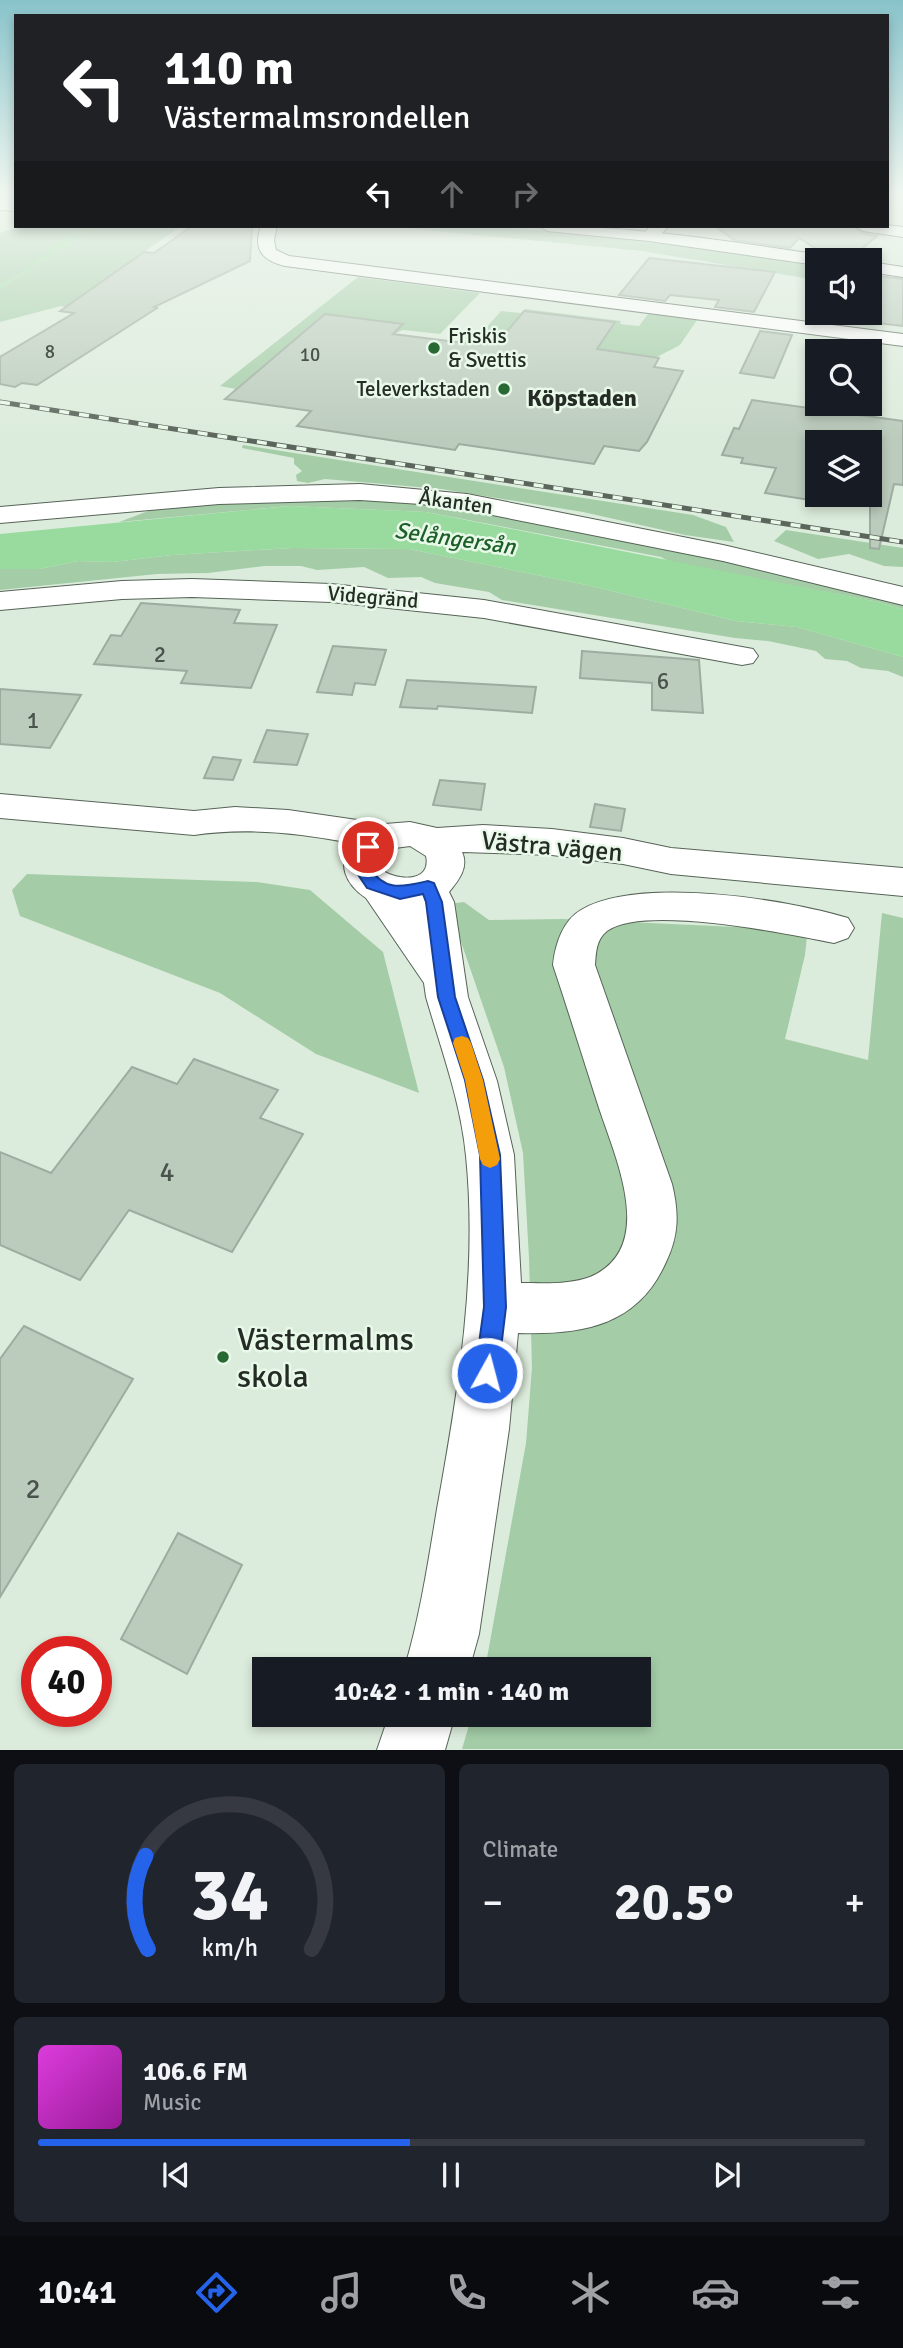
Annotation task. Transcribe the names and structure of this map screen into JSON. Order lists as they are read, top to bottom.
{
  "streets": {
    "main road": ["Åkanten", "Videgränd", "Västra vägen"]
  },
  "districts": ["Köpstaden"],
  "water": ["Selångersån"],
  "places": ["Friskis & Svettis", "Televerkstaden", "Västermalms skola"],
  "house_numbers": [
    "8",
    "10",
    "2",
    "6",
    "1",
    "4",
    "2"
  ],
  "page": {
    "turn": ["110 m", "Västermalmsrondellen"],
    "limit": "40",
    "trip": "10:42 · 1 min · 140 m",
    "tile": "Climate",
    "heat": ["−", "20.5°", "+"],
    "song": ["106.6 FM", "Music"],
    "tabs": "10:41",
    "gauge": ["34", "km/h"]
  }
}
